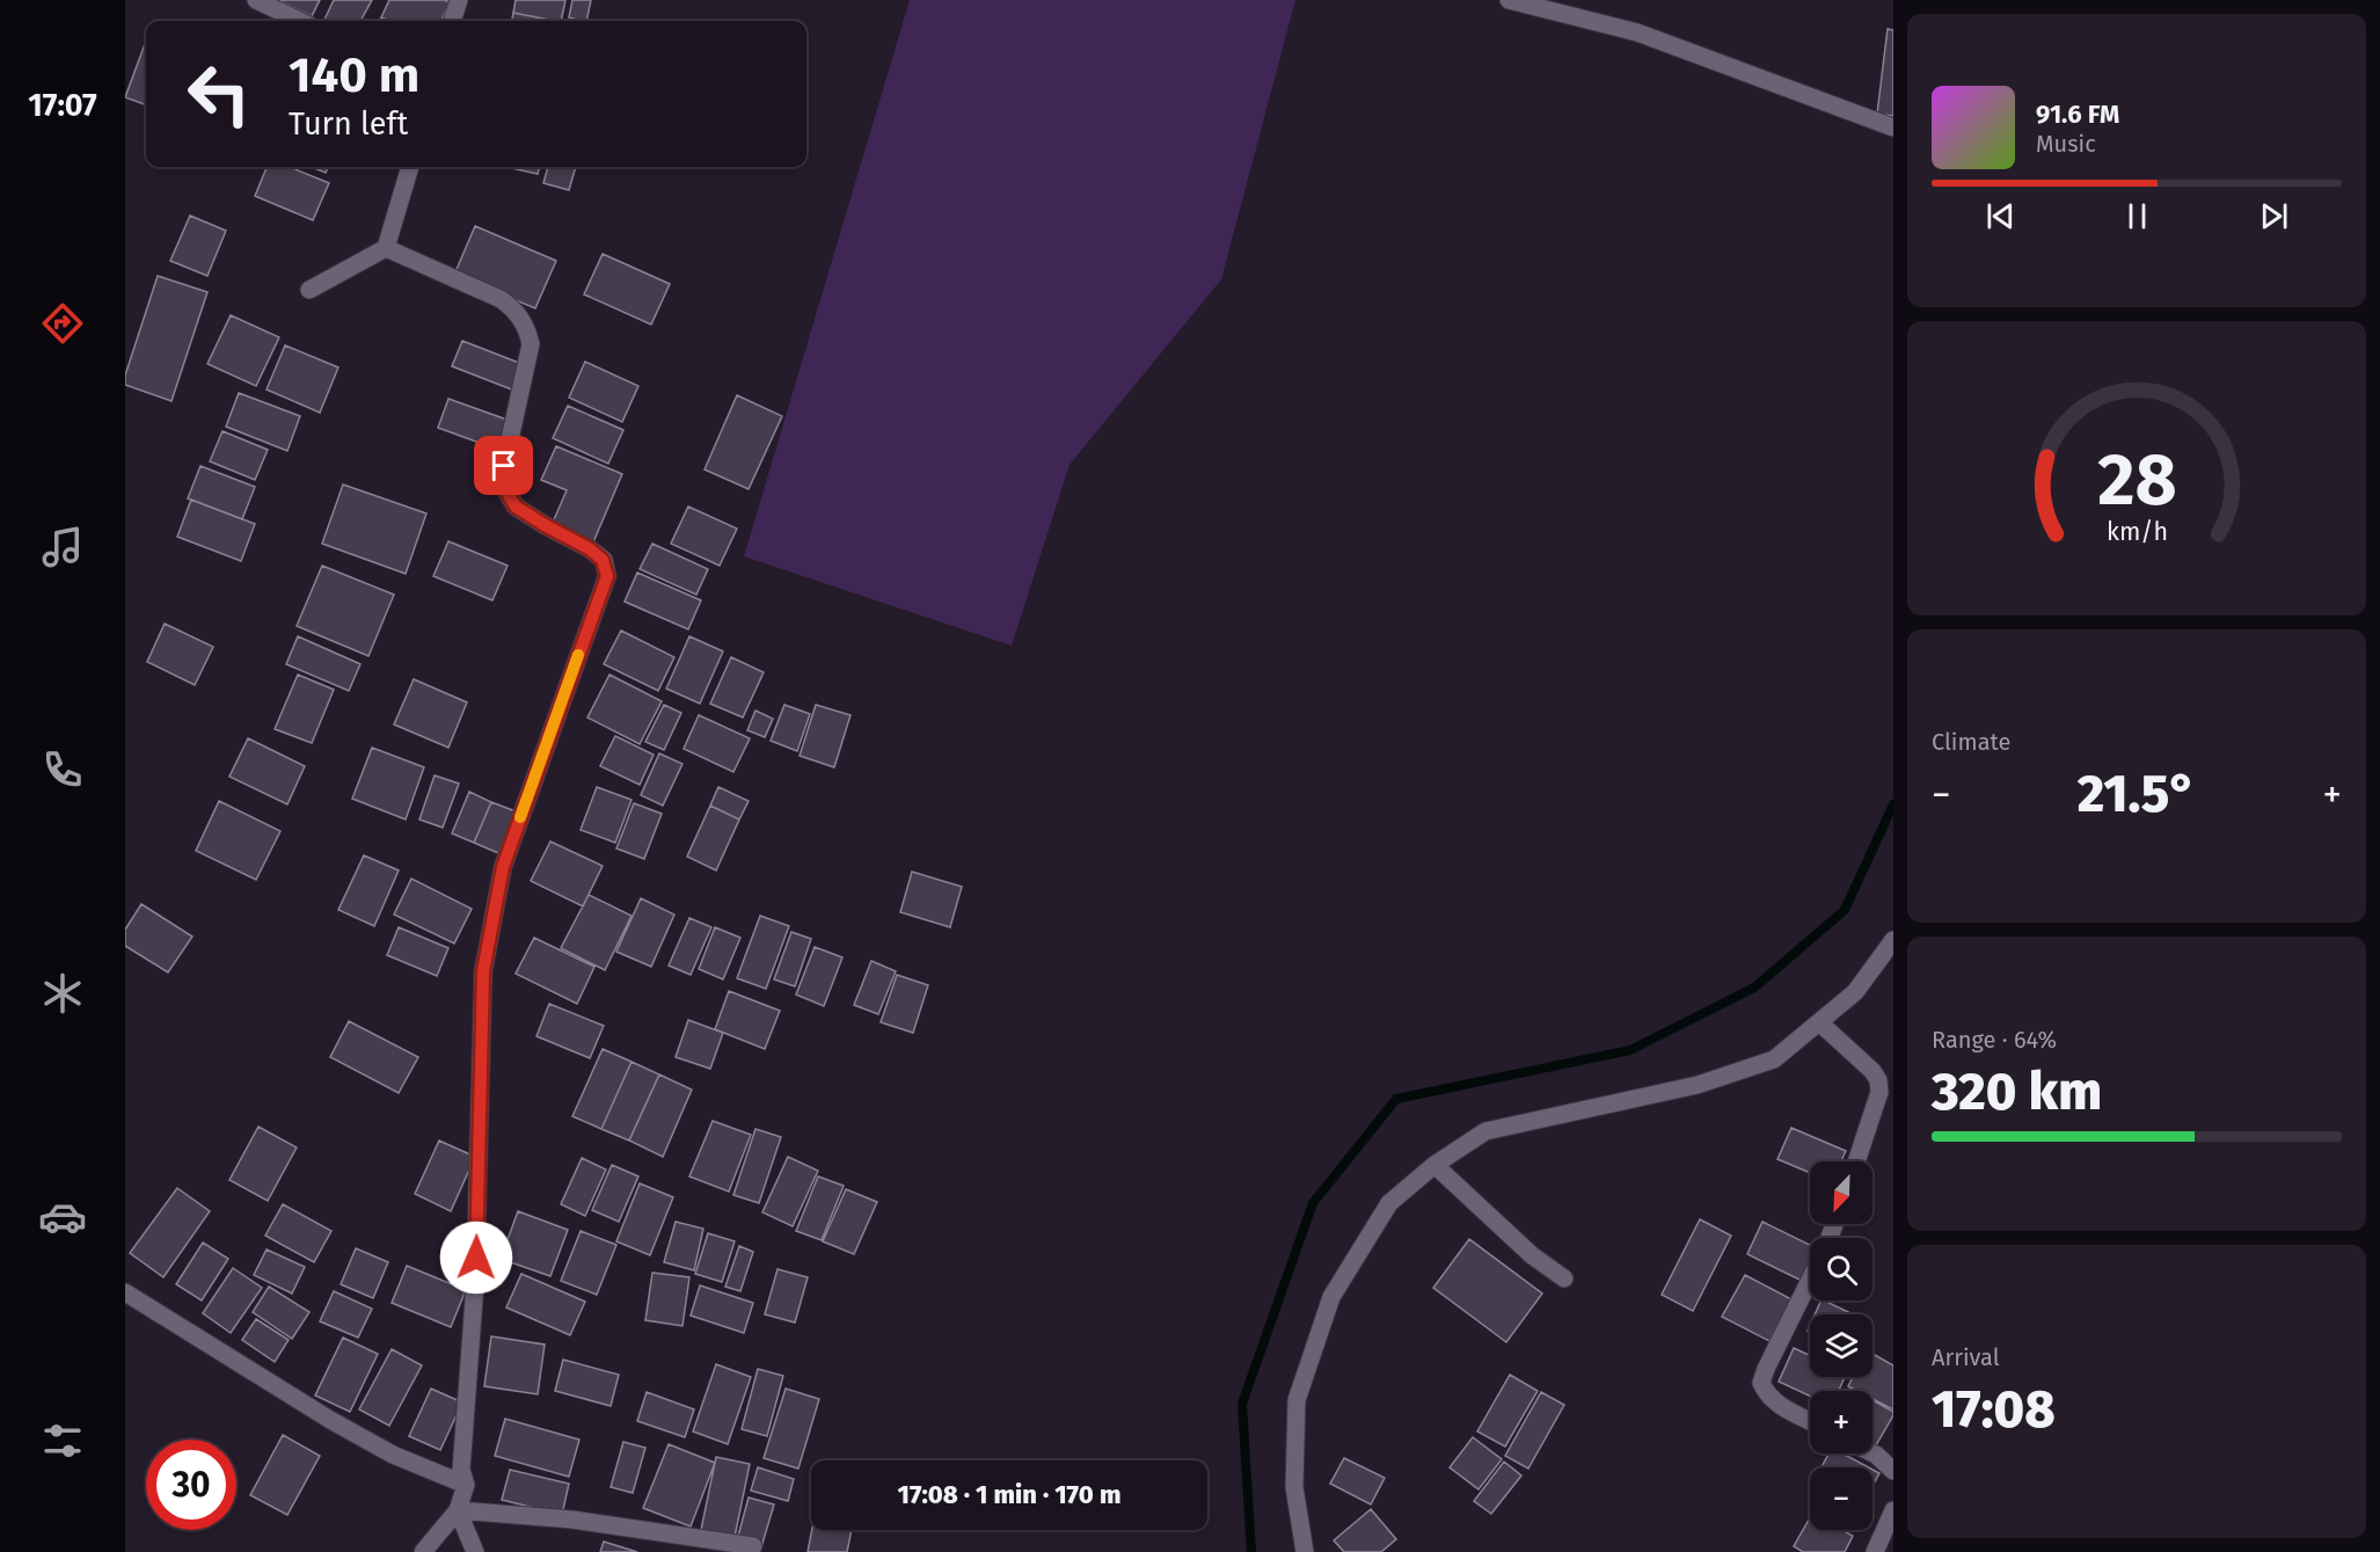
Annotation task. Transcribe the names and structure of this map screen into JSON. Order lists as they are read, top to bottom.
{
  "north": "bottom left",
  "page": {
    "tabs": "17:07",
    "turn": ["140 m", "Turn left"],
    "song": ["91.6 FM", "Music"],
    "tile": [
      "Climate",
      ["Range · 64%", "320 km"],
      ["Arrival", "17:08"]
    ],
    "heat": ["−", "21.5°", "+"],
    "map_buttons": ["+", "−"],
    "limit": "30",
    "trip": "17:08 · 1 min · 170 m",
    "gauge": ["28", "km/h"]
  }
}
